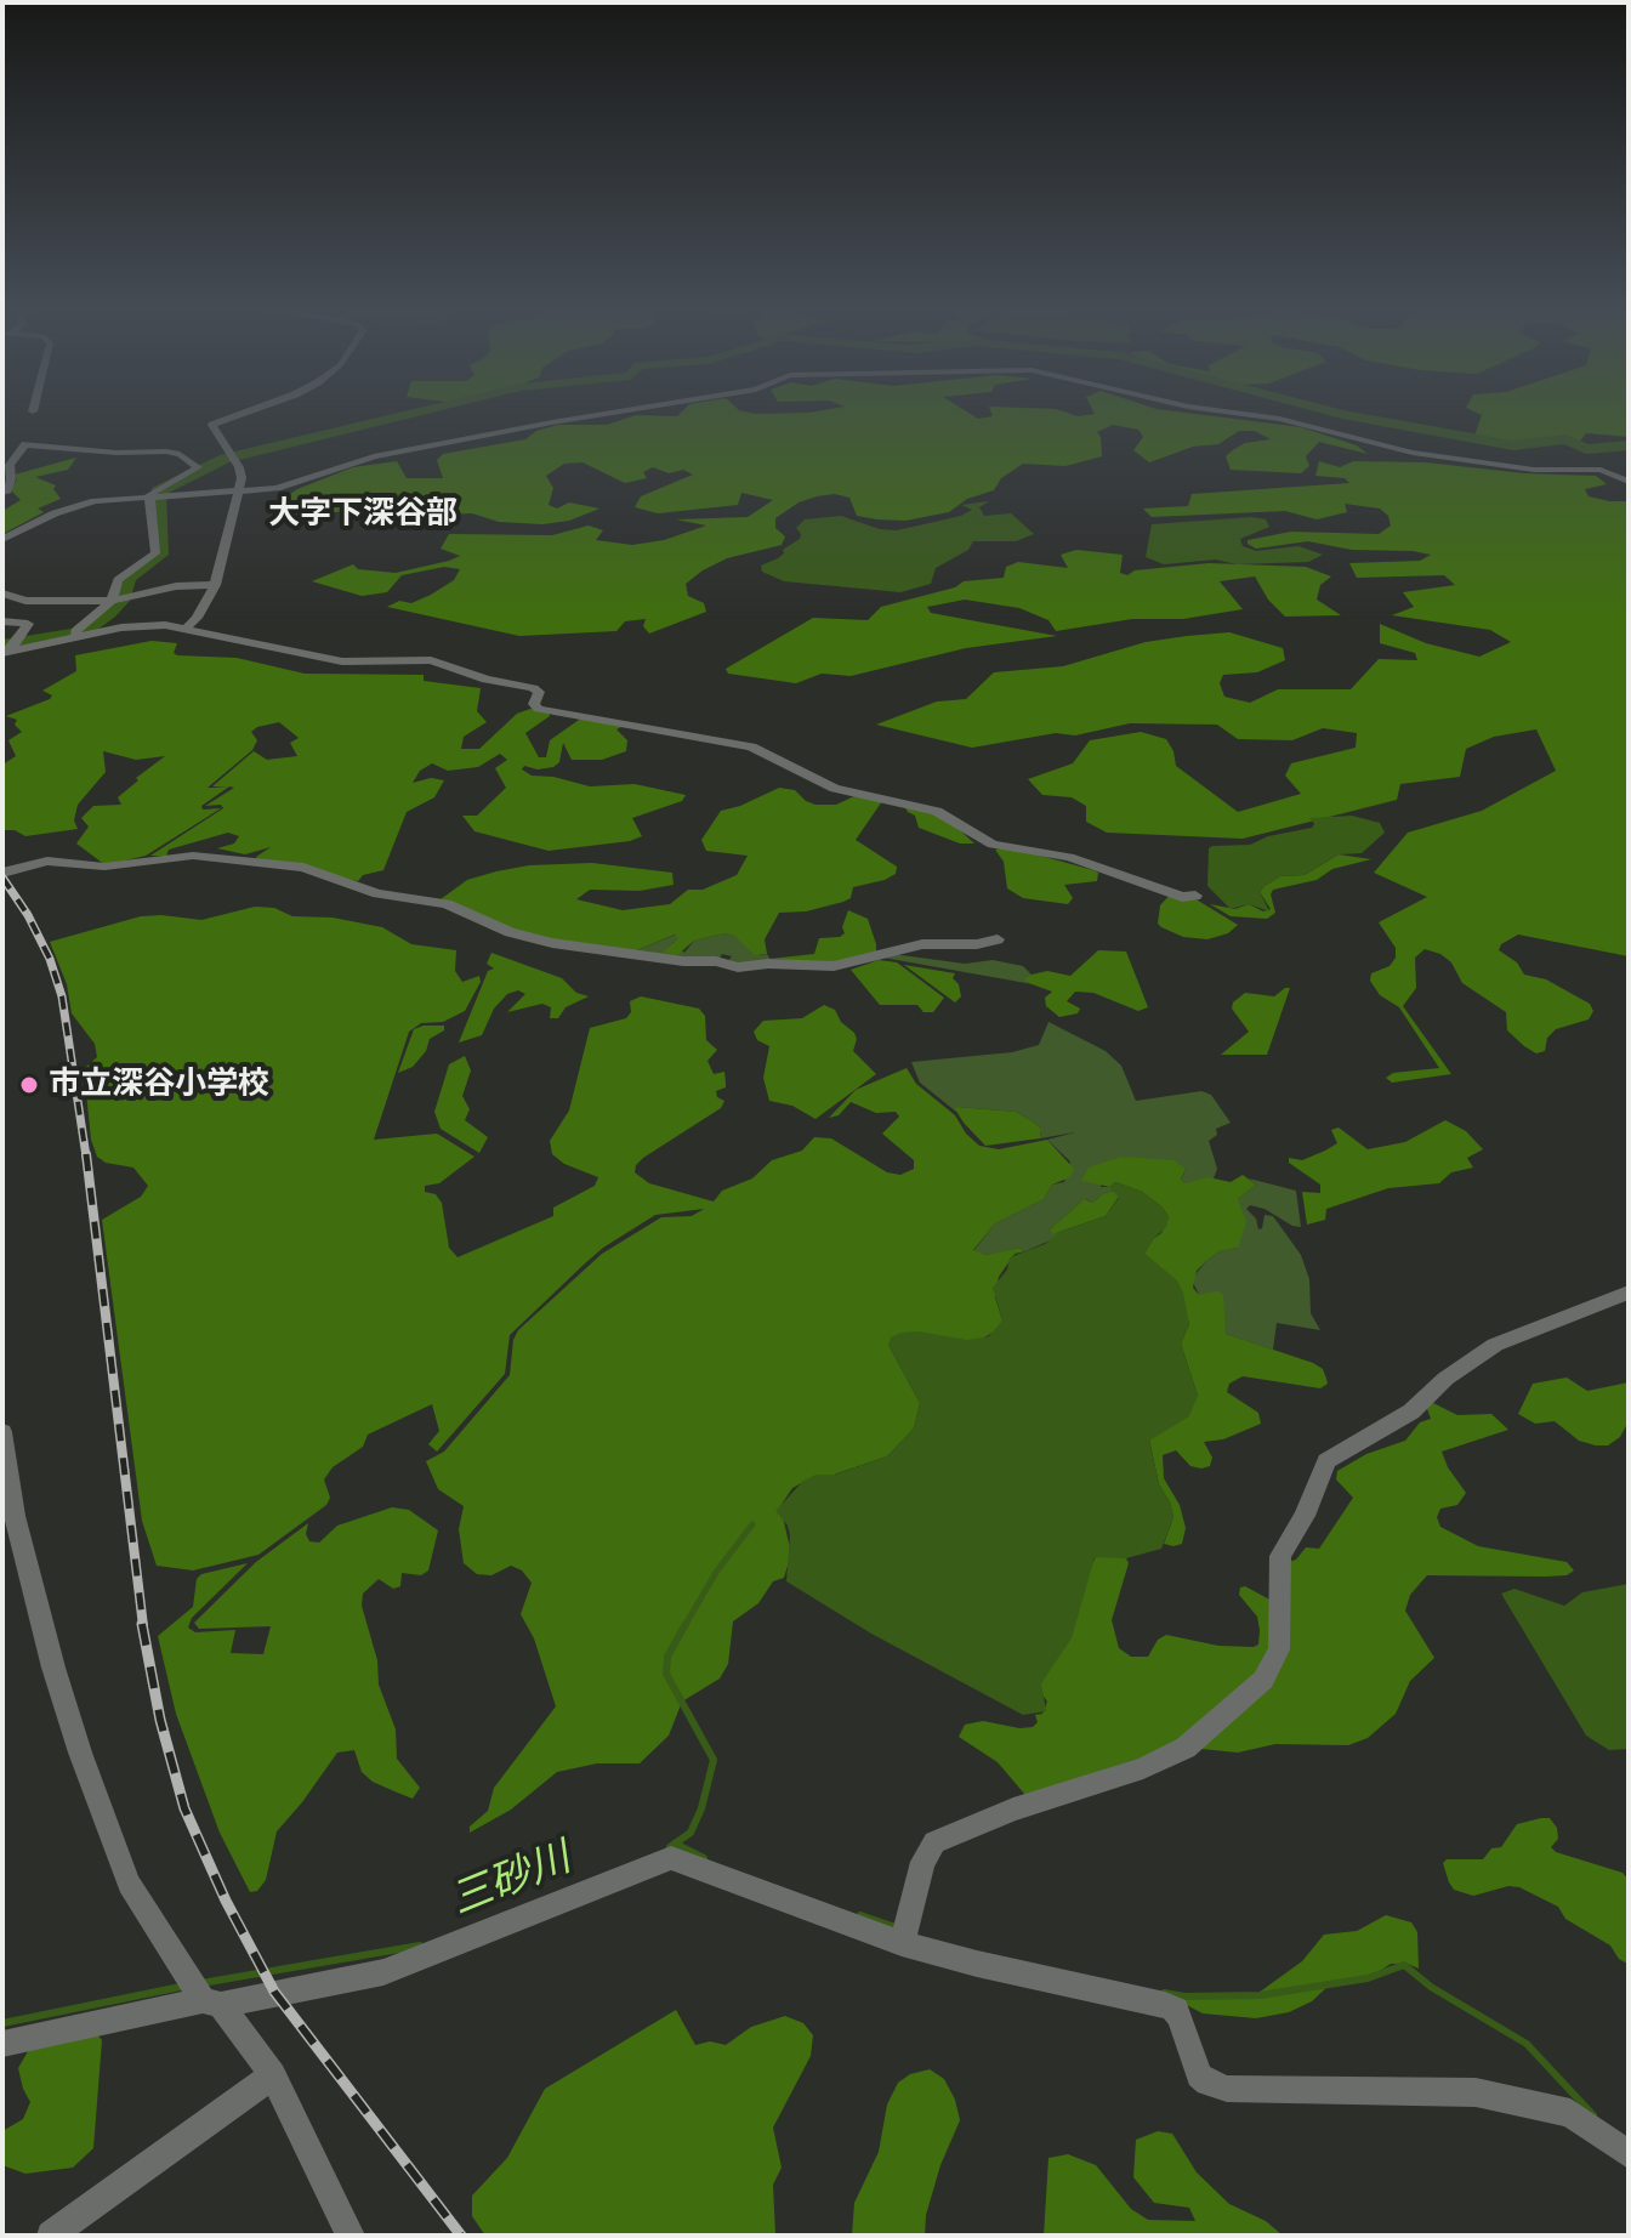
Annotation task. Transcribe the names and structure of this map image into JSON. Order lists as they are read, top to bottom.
{
  "districts": ["大字下深谷部"],
  "water": ["三砂川"],
  "places": ["市立深谷小学校"]
}
